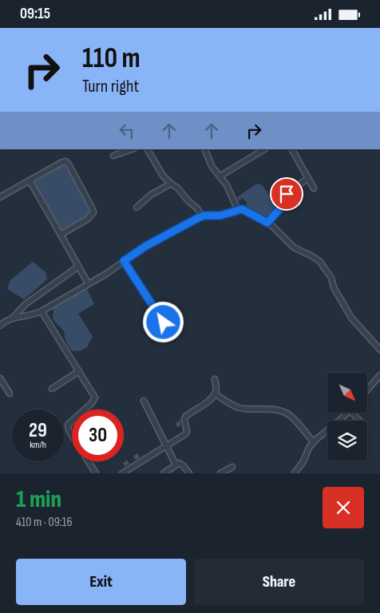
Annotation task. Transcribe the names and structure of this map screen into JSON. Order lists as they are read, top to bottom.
{
  "north": "bottom right",
  "page": {
    "status": "09:15",
    "turn": ["110 m", "Turn right"],
    "speed": "29 km/h",
    "limit": "30",
    "heading": ["1 min", "410 m · 09:16"],
    "buttons": ["Exit", "Share"]
  }
}
